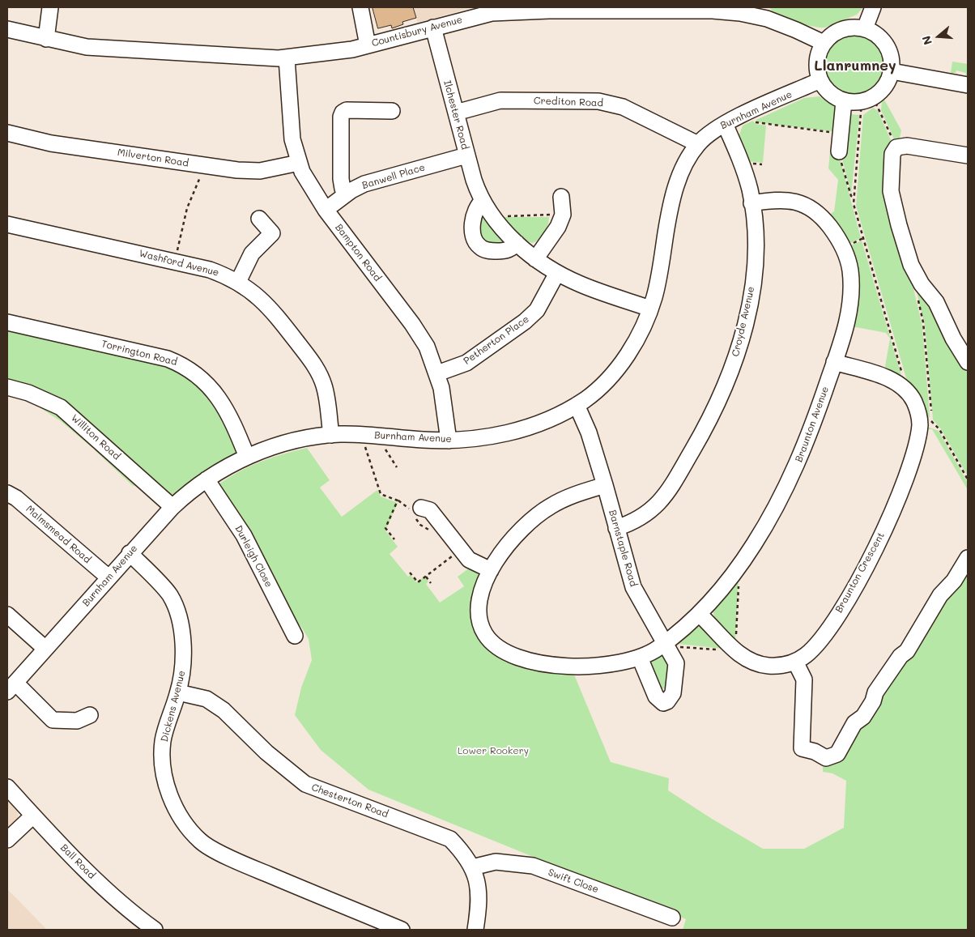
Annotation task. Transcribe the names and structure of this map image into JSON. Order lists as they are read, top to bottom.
{
  "streets": {
    "street": [
      "Countisbury Avenue",
      "Crediton Road",
      "Burnham Avenue",
      "Ilchester Road",
      "Milverton Road",
      "Banwell Place",
      "Bampton Road",
      "Washford Avenue",
      "Croyde Avenue",
      "Petherton Place",
      "Torrington Road",
      "Braunton Avenue",
      "Williton Road",
      "Malmsmead Road",
      "Barnstaple Road",
      "Durleigh Close",
      "Braunton Crescent",
      "Dickens Avenue",
      "Chesterton Road",
      "Ball Road",
      "Swift Close"
    ]
  },
  "crossings": [
    ["Countisbury Avenue", "Burnham Avenue"],
    ["Countisbury Avenue", "Ilchester Road"],
    ["Countisbury Avenue", "Bampton Road"],
    ["Crediton Road", "Burnham Avenue"],
    ["Crediton Road", "Ilchester Road"],
    ["Burnham Avenue", "Ilchester Road"],
    ["Burnham Avenue", "Bampton Road"],
    ["Burnham Avenue", "Washford Avenue"],
    ["Burnham Avenue", "Croyde Avenue"],
    ["Burnham Avenue", "Torrington Road"],
    ["Burnham Avenue", "Williton Road"],
    ["Burnham Avenue", "Malmsmead Road"],
    ["Burnham Avenue", "Barnstaple Road"],
    ["Burnham Avenue", "Durleigh Close"],
    ["Burnham Avenue", "Dickens Avenue"],
    ["Ilchester Road", "Banwell Place"],
    ["Ilchester Road", "Petherton Place"],
    ["Milverton Road", "Bampton Road"],
    ["Banwell Place", "Bampton Road"],
    ["Bampton Road", "Petherton Place"],
    ["Croyde Avenue", "Braunton Avenue"],
    ["Croyde Avenue", "Barnstaple Road"],
    ["Braunton Avenue", "Barnstaple Road"],
    ["Braunton Avenue", "Braunton Crescent"],
    ["Dickens Avenue", "Chesterton Road"],
    ["Chesterton Road", "Swift Close"]
  ],
  "districts": ["Llanrumney"],
  "parks": ["Lower Rookery"],
  "north": "left"
}
